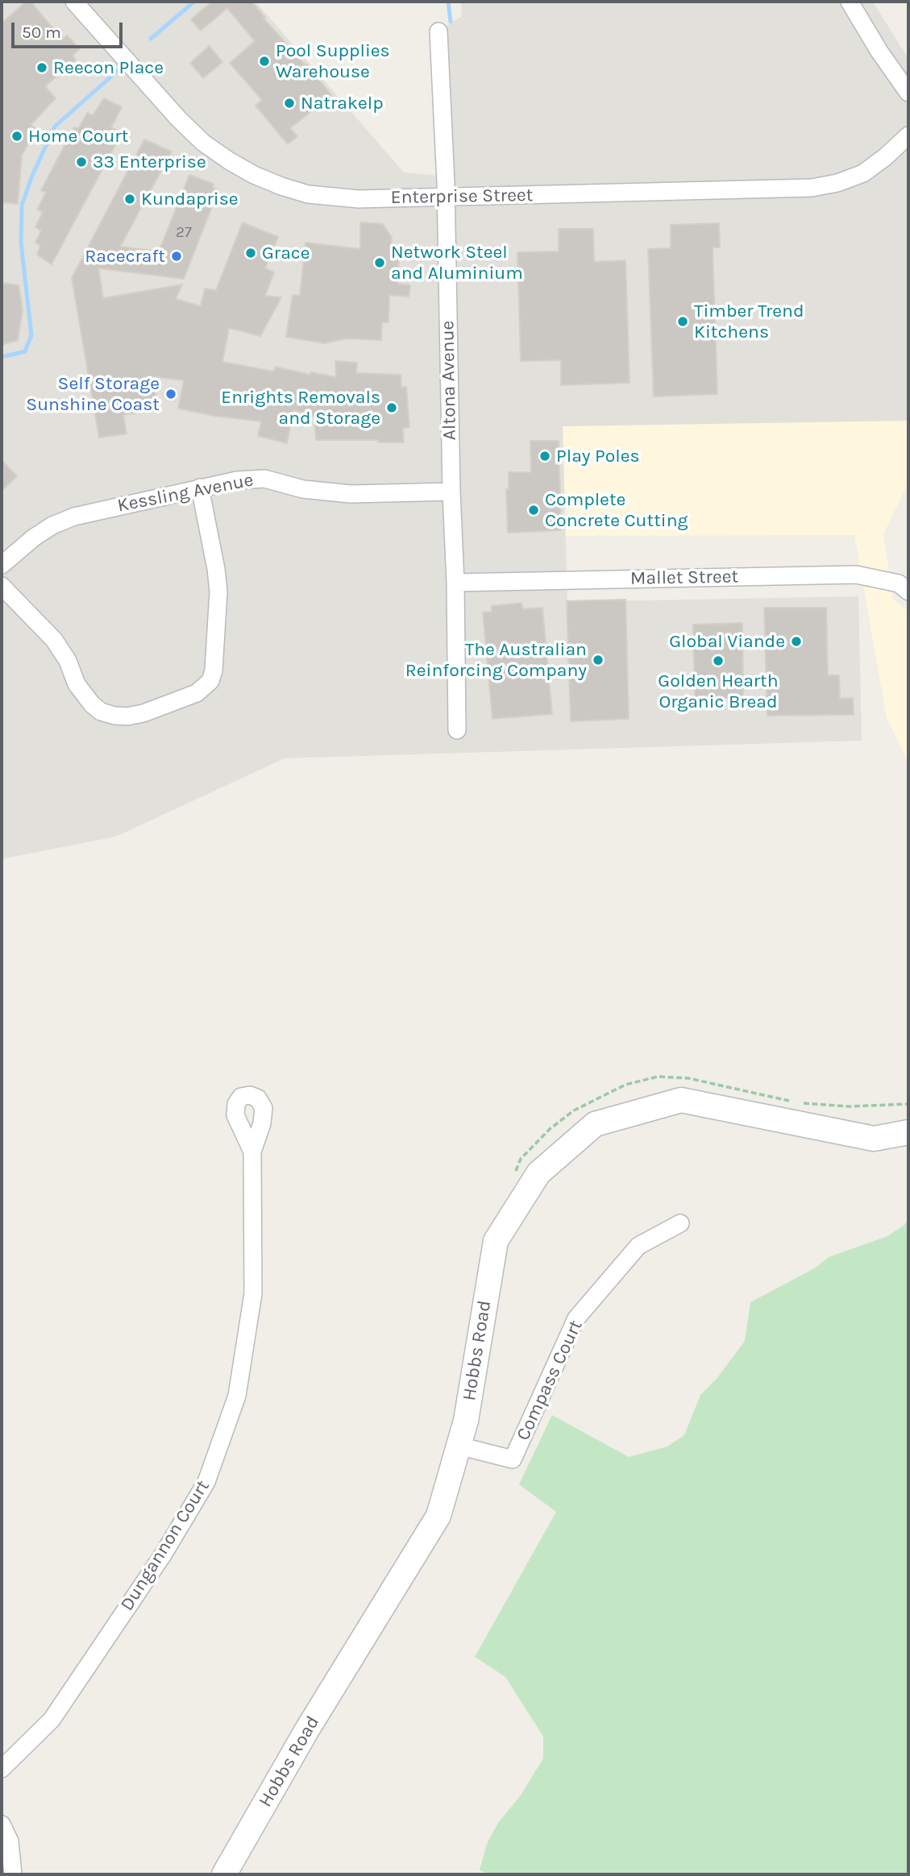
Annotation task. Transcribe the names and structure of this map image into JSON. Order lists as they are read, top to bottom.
{
  "streets": {
    "street": [
      "Enterprise Street",
      "Altona Avenue",
      "Kessling Avenue",
      "Mallet Street",
      "Hobbs Road",
      "Compass Court",
      "Dungannon Court"
    ]
  },
  "crossings": [
    ["Enterprise Street", "Altona Avenue"],
    ["Altona Avenue", "Kessling Avenue"],
    ["Altona Avenue", "Mallet Street"],
    ["Hobbs Road", "Compass Court"]
  ],
  "places": [
    "Pool Supplies Warehouse",
    "Reecon Place",
    "Natrakelp",
    "Home Court",
    "33 Enterprise",
    "Kundaprise",
    "Grace",
    "Racecraft",
    "Network Steel and Aluminium",
    "Timber Trend Kitchens",
    "Self Storage Sunshine Coast",
    "Enrights Removals and Storage",
    "Play Poles",
    "Complete Concrete Cutting",
    "Global Viande",
    "The Australian Reinforcing Company",
    "Golden Hearth Organic Bread"
  ],
  "house_numbers": ["27"],
  "scale_bar": "50 m"
}
